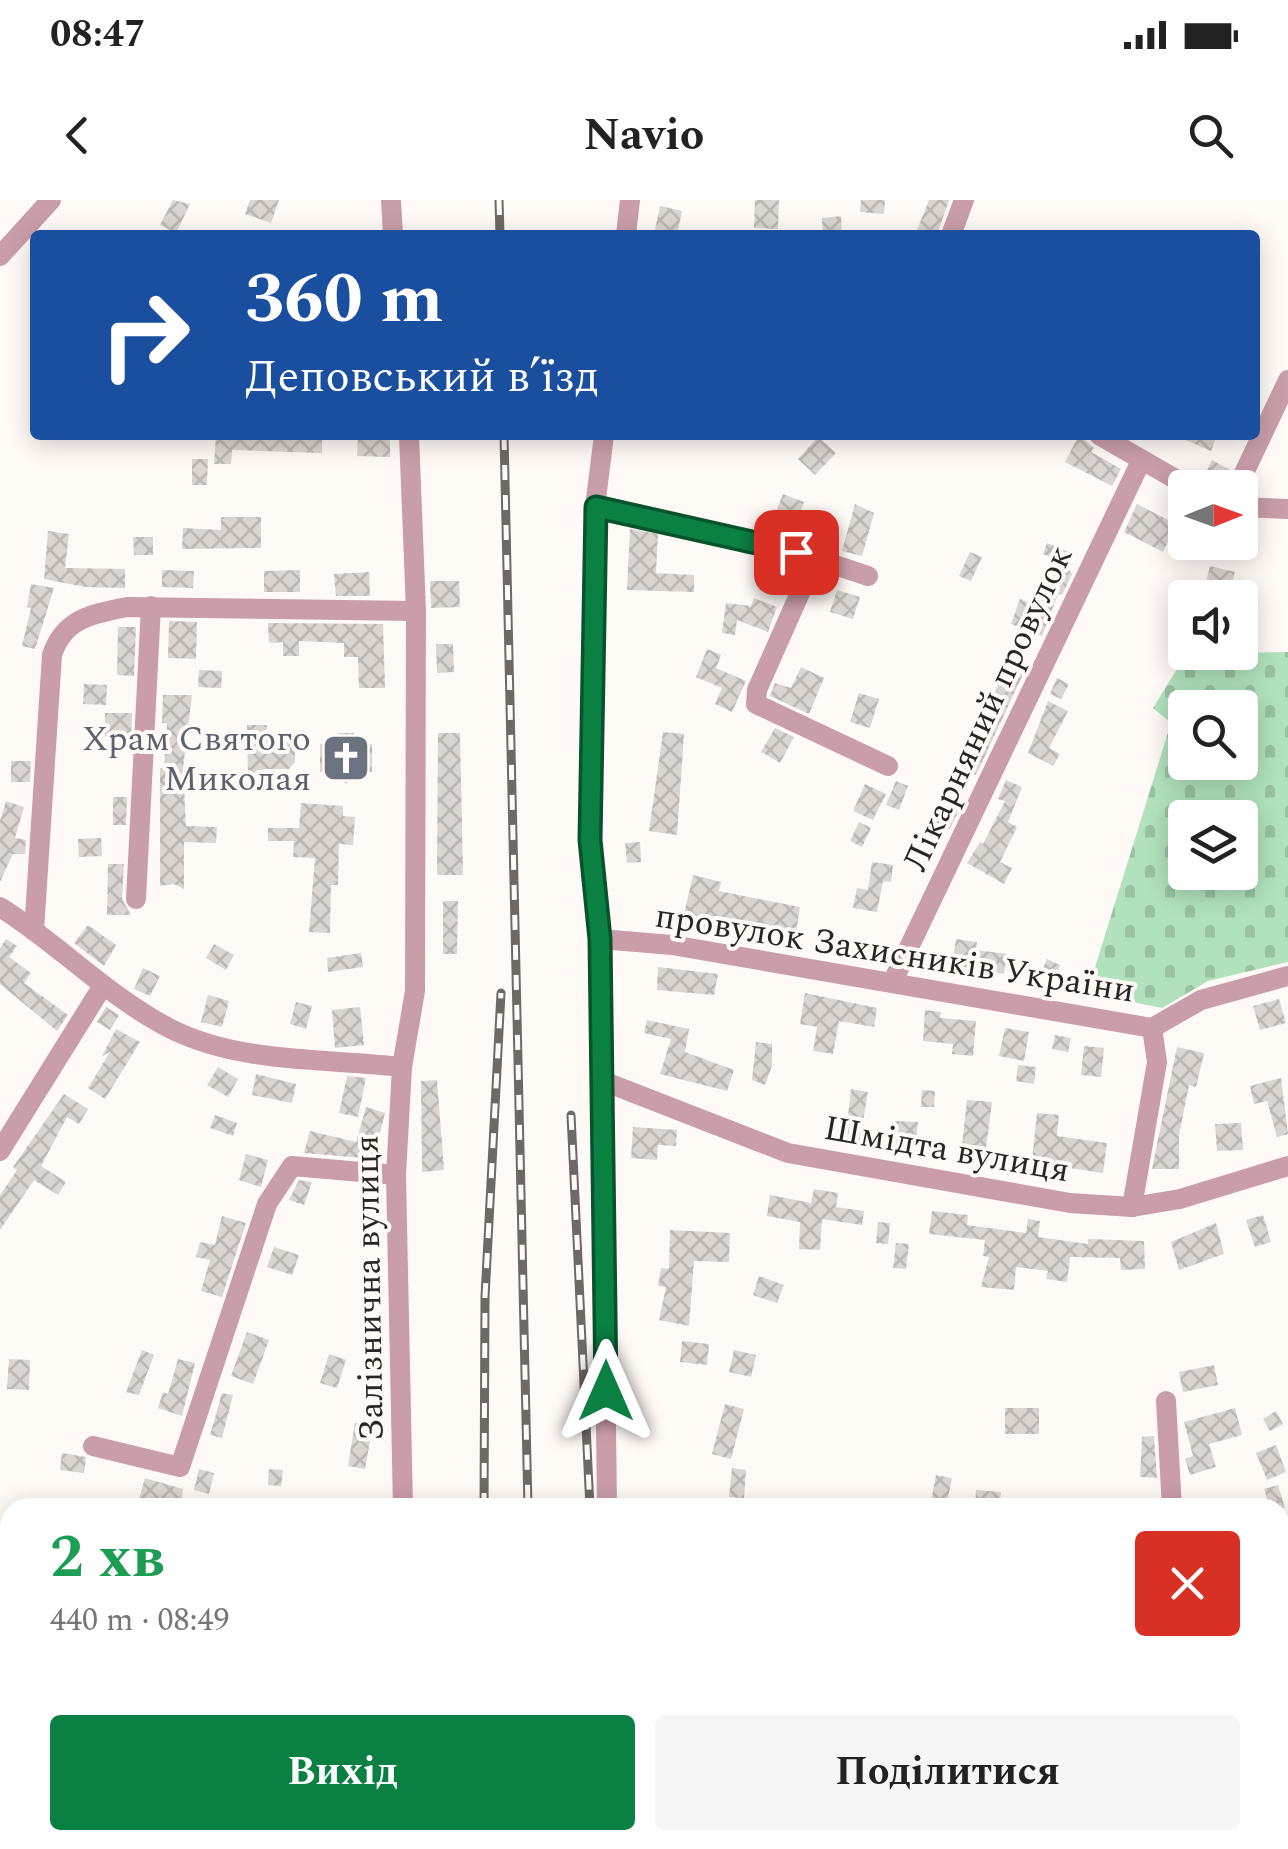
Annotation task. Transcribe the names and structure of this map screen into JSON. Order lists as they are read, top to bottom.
{
  "streets": {
    "street": [
      "Лікарняний провулок",
      "провулок Захисників України",
      "Шмідта вулиця",
      "Залізнична вулиця"
    ]
  },
  "crossings": [
    ["Лікарняний провулок", "провулок Захисників України"]
  ],
  "places": {
    "church": ["Храм Святого Миколая"]
  },
  "north": "right",
  "page": {
    "status": "08:47",
    "header": "Navio",
    "turn": ["360 m", "Деповський в’їзд"],
    "heading": ["2 хв", "440 m · 08:49"],
    "buttons": ["Вихід", "Поділитися"]
  }
}
